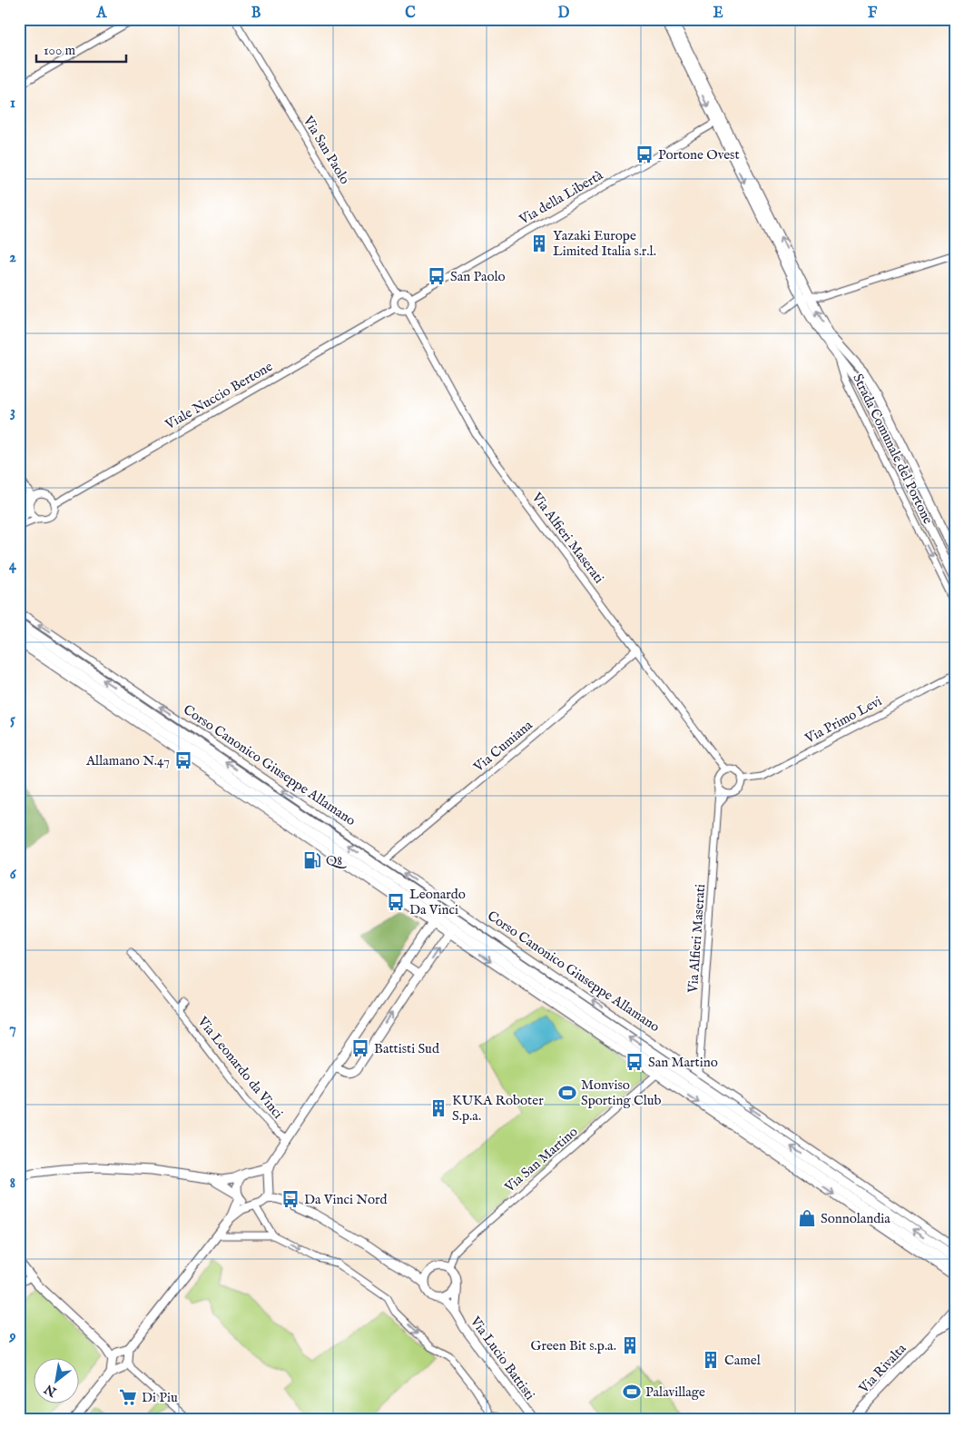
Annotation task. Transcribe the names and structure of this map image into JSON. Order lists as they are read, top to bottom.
{
  "streets": {
    "main road": ["Corso Canonico Giuseppe Allamano"],
    "street": [
      "Via San Paolo",
      "Via della Libertà",
      "Viale Nuccio Bertone",
      "Strada Comunale del Portone",
      "Via Alfieri Maserati",
      "Via Primo Levi",
      "Via Cumiana",
      "Via Leonardo da Vinci",
      "Via San Martino",
      "Via Lucio Battisti",
      "Via Rivalta"
    ]
  },
  "crossings": [
    ["Via San Paolo", "Via della Libertà"],
    ["Via San Paolo", "Viale Nuccio Bertone"],
    ["Via San Paolo", "Via Alfieri Maserati"],
    ["Via della Libertà", "Viale Nuccio Bertone"],
    ["Via della Libertà", "Strada Comunale del Portone"],
    ["Via della Libertà", "Via Alfieri Maserati"],
    ["Viale Nuccio Bertone", "Via Alfieri Maserati"],
    ["Via Alfieri Maserati", "Via Primo Levi"],
    ["Via Alfieri Maserati", "Via Cumiana"],
    ["Via Alfieri Maserati", "Corso Canonico Giuseppe Allamano"],
    ["Via Cumiana", "Corso Canonico Giuseppe Allamano"],
    ["Corso Canonico Giuseppe Allamano", "Via Leonardo da Vinci"],
    ["Corso Canonico Giuseppe Allamano", "Via San Martino"],
    ["Via Leonardo da Vinci", "Via Lucio Battisti"],
    ["Via San Martino", "Via Lucio Battisti"]
  ],
  "places": {
    "bus stop": [
      "Portone Ovest",
      "San Paolo",
      "Allamano N.47",
      "Leonardo Da Vinci",
      "Battisti Sud",
      "San Martino",
      "Da Vinci Nord"
    ],
    "building": [
      "Yazaki Europe Limited Italia s.r.l.",
      "KUKA Roboter S.p.a.",
      "Green Bit s.p.a.",
      "Camel"
    ],
    "fuel station": ["Q8"],
    "sports": ["Monviso Sporting Club", "Palavillage"],
    "shop": ["Sonnolandia"],
    "supermarket": ["Di Piu"]
  },
  "scale_bar": "100 m",
  "north": "bottom left",
  "grid": {
    "columns": [
      "A",
      "B",
      "C",
      "D",
      "E",
      "F"
    ],
    "rows": [
      "1",
      "2",
      "3",
      "4",
      "5",
      "6",
      "7",
      "8",
      "9"
    ]
  }
}
